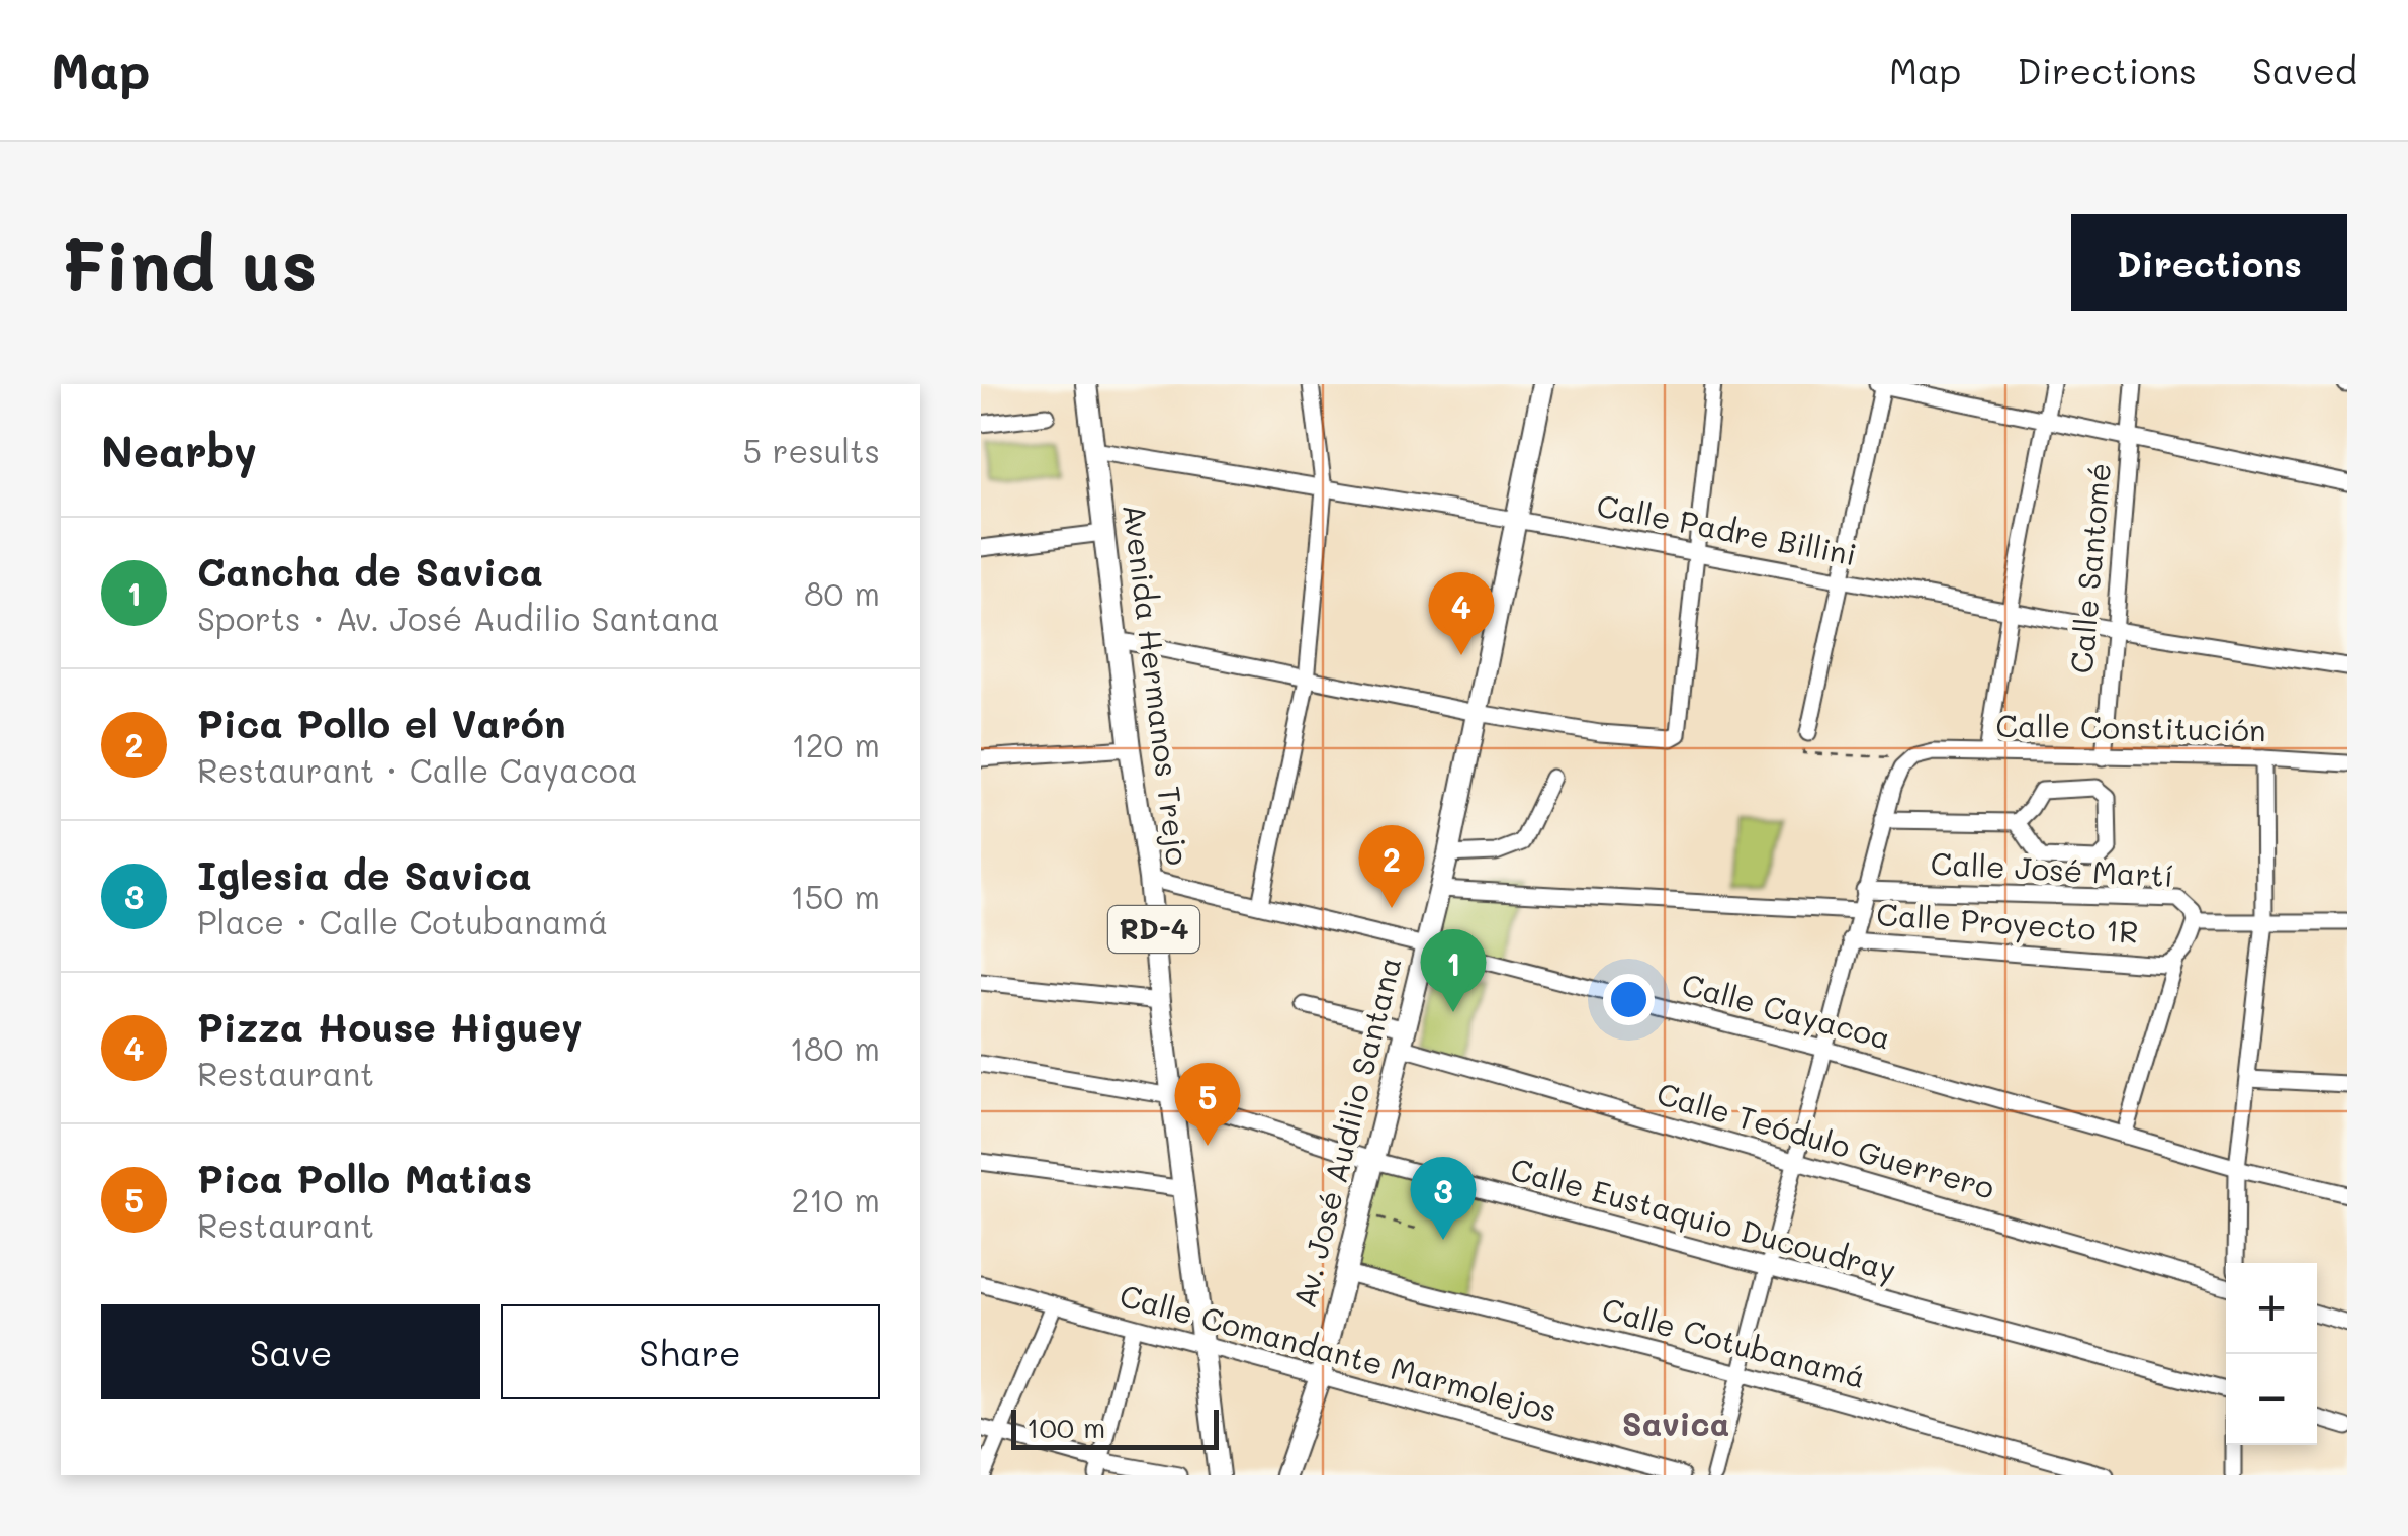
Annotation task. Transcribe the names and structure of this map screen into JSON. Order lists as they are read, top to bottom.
{
  "streets": {
    "main road": ["Avenida Hermanos Trejo", "RD-4", "Av. José Audilio Santana"],
    "street": [
      "Calle Padre Billini",
      "Calle Santomé",
      "Calle Constitución",
      "Calle José Martí",
      "Calle Proyecto 1R",
      "Calle Cayacoa",
      "Calle Teódulo Guerrero",
      "Calle Eustaquio Ducoudray",
      "Calle Cotubanamá",
      "Calle Comandante Marmolejos"
    ]
  },
  "crossings": [
    ["Calle Padre Billini", "Calle Santomé"],
    ["Calle Padre Billini", "Avenida Hermanos Trejo"],
    ["Calle Padre Billini", "Av. José Audilio Santana"],
    ["Calle Santomé", "Calle Constitución"],
    ["Avenida Hermanos Trejo", "Calle Cayacoa"],
    ["Avenida Hermanos Trejo", "Calle Eustaquio Ducoudray"],
    ["Avenida Hermanos Trejo", "Calle Comandante Marmolejos"],
    ["Calle José Martí", "Calle Proyecto 1R"],
    ["Calle Cayacoa", "Av. José Audilio Santana"],
    ["Av. José Audilio Santana", "Calle Teódulo Guerrero"],
    ["Av. José Audilio Santana", "Calle Eustaquio Ducoudray"],
    ["Av. José Audilio Santana", "Calle Cotubanamá"],
    ["Av. José Audilio Santana", "Calle Comandante Marmolejos"]
  ],
  "districts": ["Savica"],
  "scale_bar": "100 m",
  "page": {
    "header": "Map",
    "nav": ["Map", "Directions", "Saved"],
    "buttons": [
      "Directions",
      ["Save", "Share"]
    ],
    "title": "Find us",
    "heading": ["Nearby", "5 results"],
    "list": [
      {
        "mark": "1",
        "name": "Cancha de Savica",
        "note": "Sports · Av. José Audilio Santana",
        "value": "80 m"
      },
      {
        "mark": "2",
        "name": "Pica Pollo el Varón",
        "note": "Restaurant · Calle Cayacoa",
        "value": "120 m"
      },
      {
        "mark": "3",
        "name": "Iglesia de Savica",
        "note": "Place · Calle Cotubanamá",
        "value": "150 m"
      },
      {
        "mark": "4",
        "name": "Pizza House Higuey",
        "note": "Restaurant",
        "value": "180 m"
      },
      {
        "mark": "5",
        "name": "Pica Pollo Matias",
        "note": "Restaurant",
        "value": "210 m"
      }
    ],
    "pins": [
      "4",
      "2",
      "1",
      "5",
      "3"
    ],
    "map_buttons": ["+", "−"],
    "scale": "100 m"
  }
}
